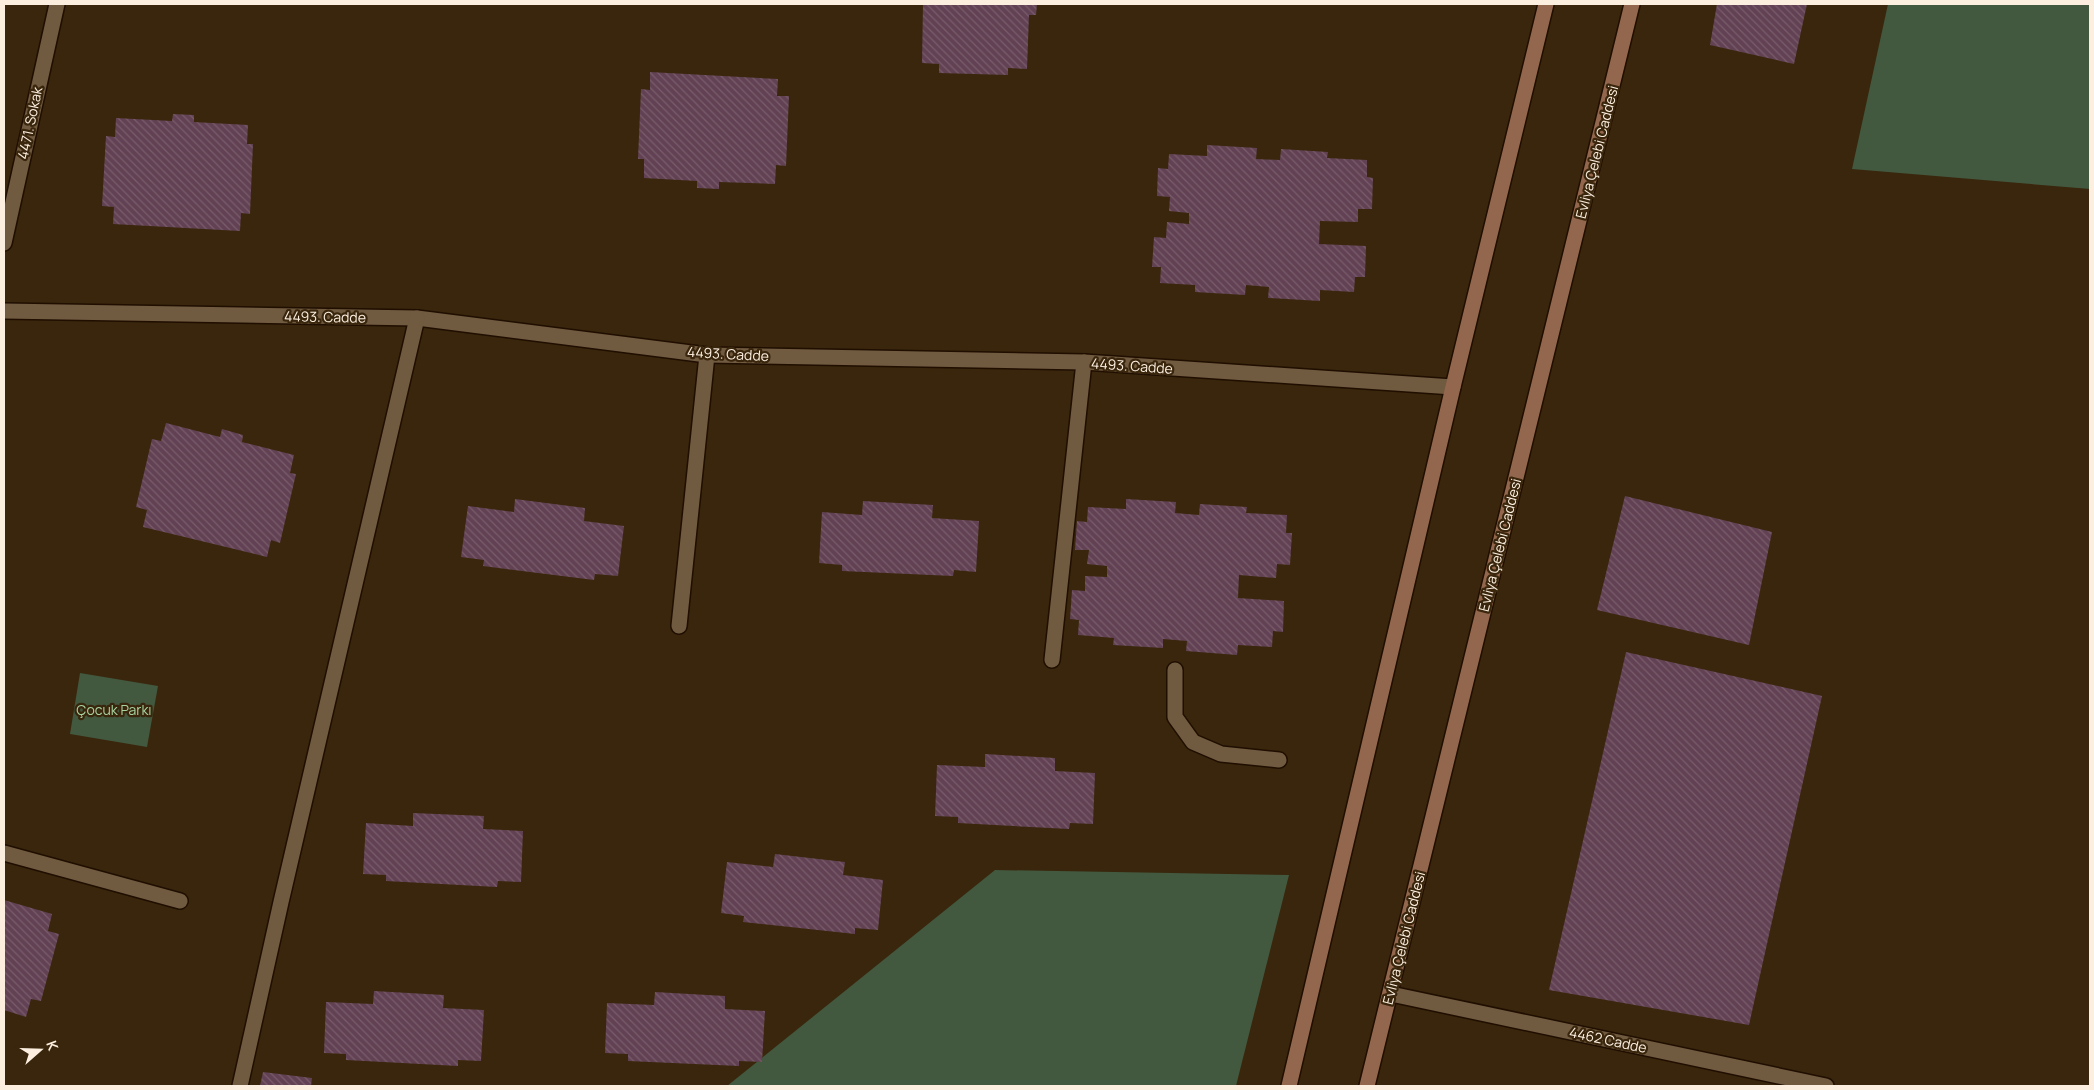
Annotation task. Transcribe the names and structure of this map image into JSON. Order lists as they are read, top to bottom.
{
  "streets": {
    "street": [
      "4471. Sokak",
      "Evliya Çelebi Caddesi",
      "4493. Cadde",
      "4462 Cadde"
    ]
  },
  "crossings": [
    ["Evliya Çelebi Caddesi", "4462 Cadde"]
  ],
  "parks": ["Çocuk Parkı"],
  "north": "right"
}
